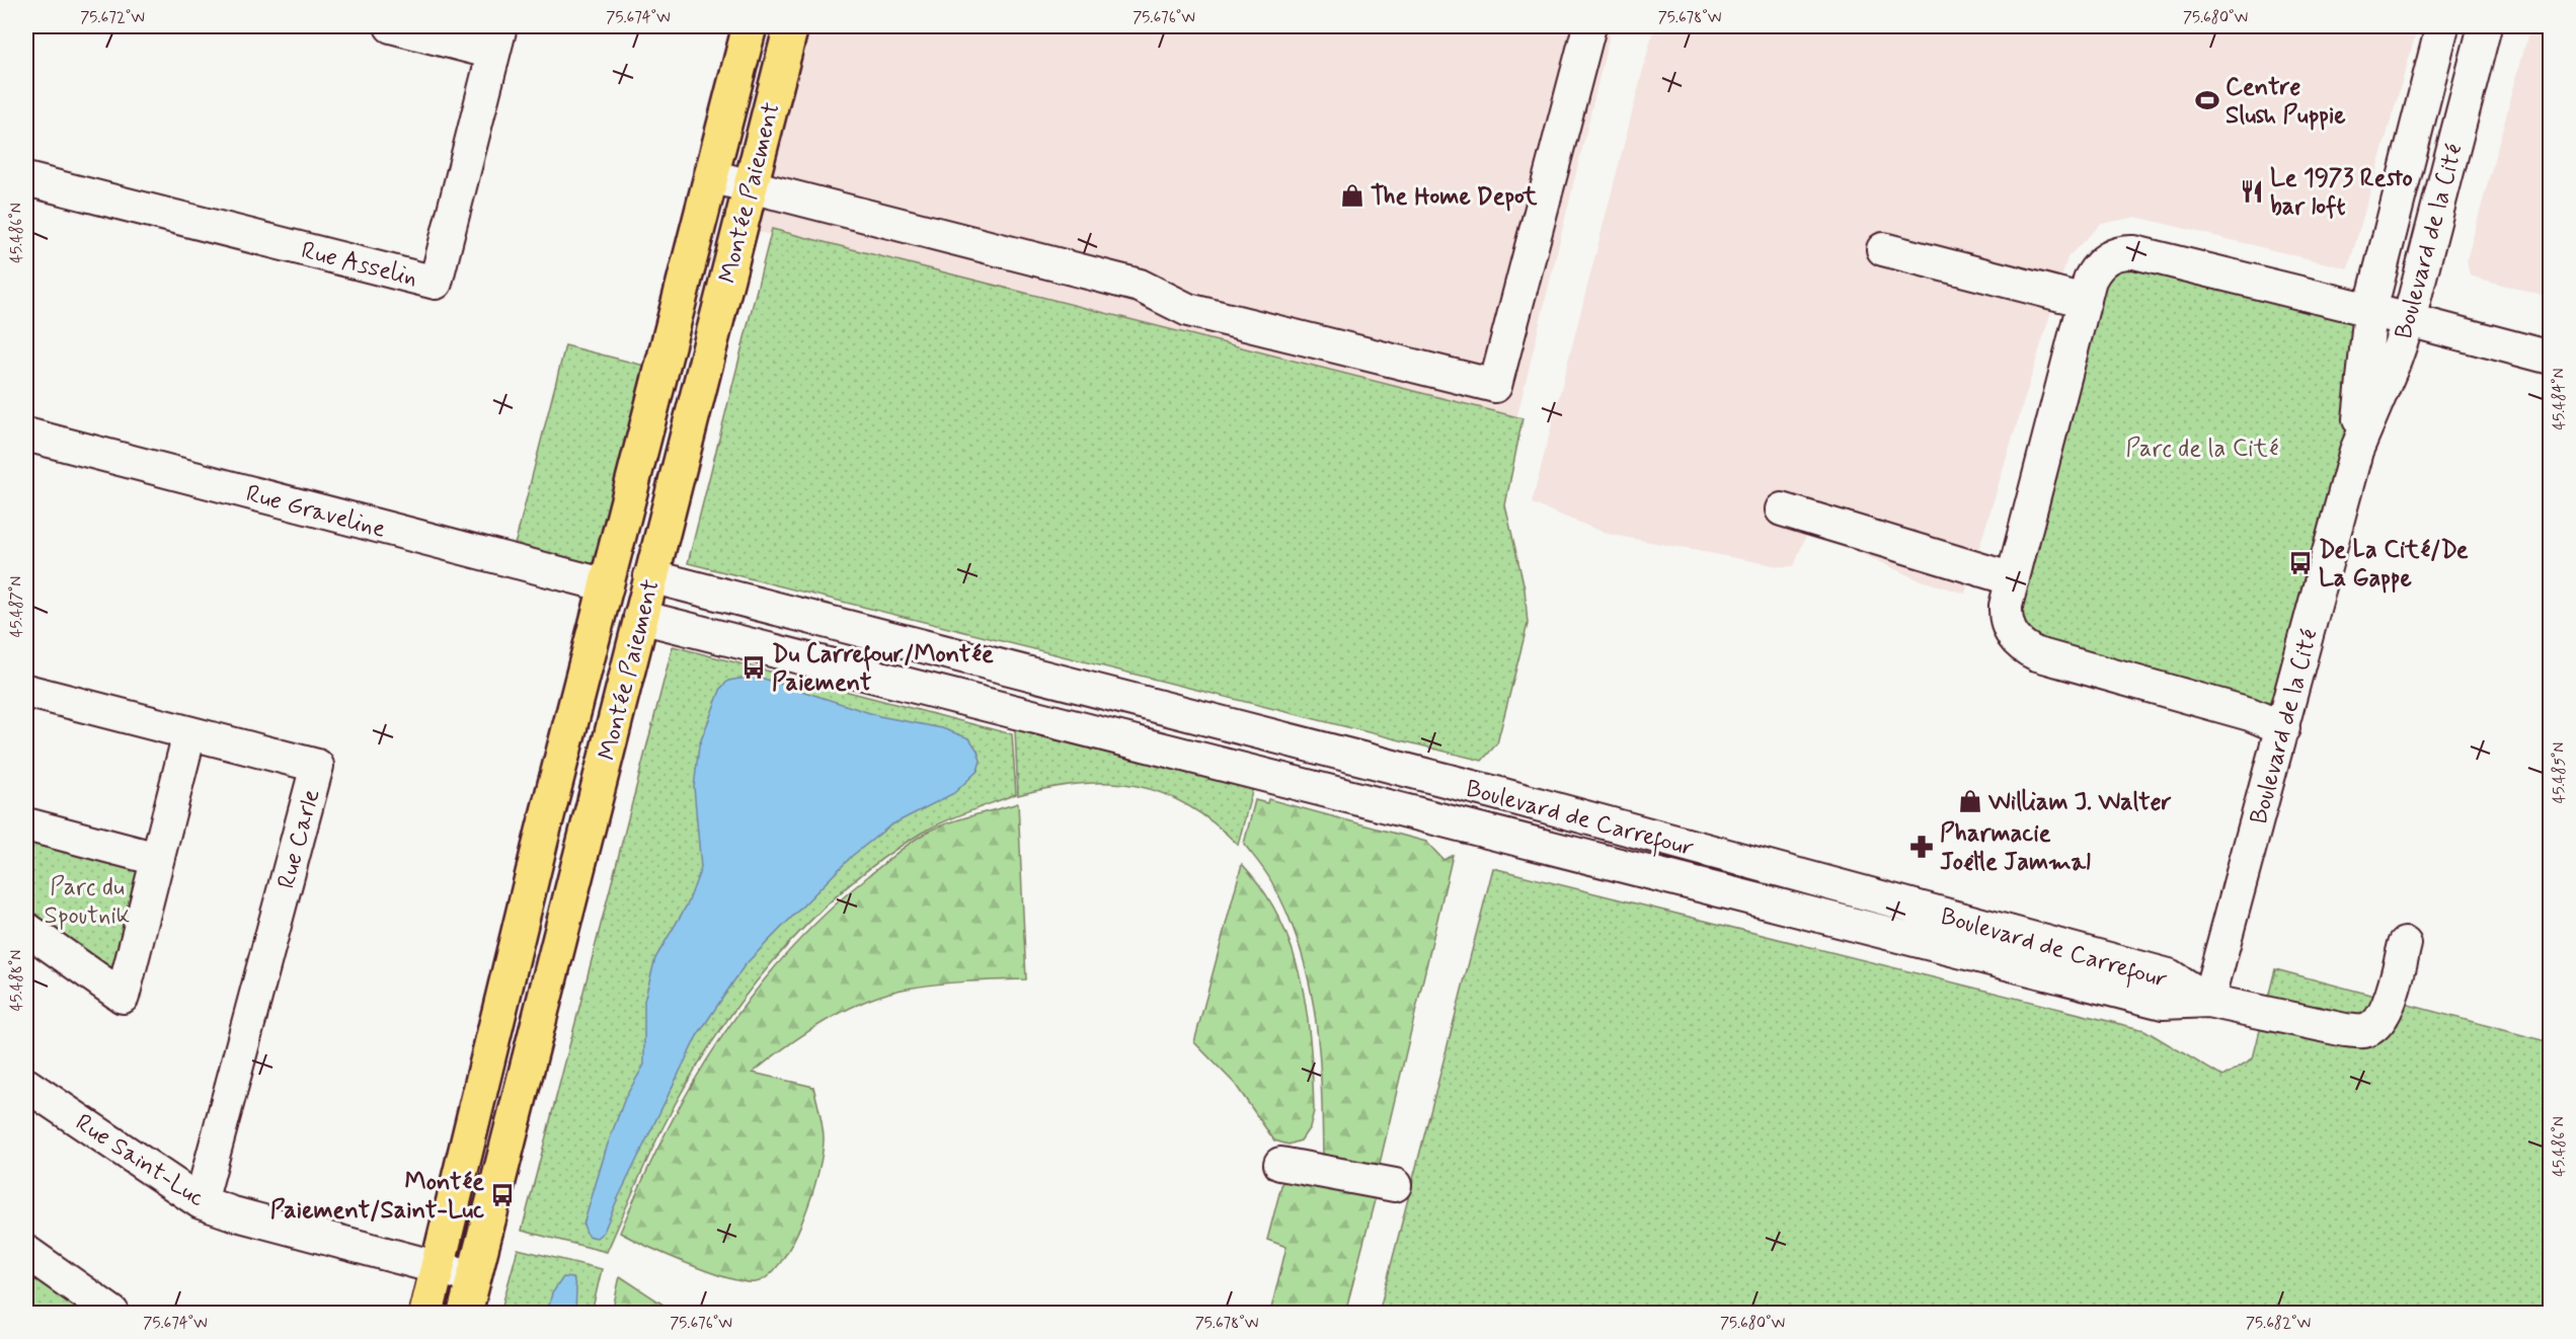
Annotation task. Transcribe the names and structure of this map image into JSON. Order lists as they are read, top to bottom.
{
  "streets": {
    "main road": ["Montée Paiement"],
    "street": [
      "Boulevard de la Cité",
      "Rue Asselin",
      "Rue Graveline",
      "Boulevard de Carrefour",
      "Rue Carle",
      "Rue Saint-Luc"
    ]
  },
  "crossings": [
    ["Montée Paiement", "Rue Graveline"],
    ["Montée Paiement", "Boulevard de Carrefour"],
    ["Montée Paiement", "Rue Saint-Luc"],
    ["Boulevard de la Cité", "Boulevard de Carrefour"],
    ["Rue Carle", "Rue Saint-Luc"]
  ],
  "parks": ["Parc de la Cité", "Parc du Spoutnik"],
  "places": {
    "sports": ["Centre Slush Puppie"],
    "restaurant": ["Le 1973 Resto bar loft"],
    "shop": ["The Home Depot", "William J. Walter"],
    "bus stop": ["De La Cité/De La Gappe", "Du Carrefour/Montée Paiement", "Montée Paiement/Saint-Luc"],
    "pharmacy": ["Pharmacie Joëlle Jammal"]
  },
  "coordinates": [
    "75.672°W",
    "75.674°W",
    "75.676°W",
    "75.678°W",
    "75.680°W",
    "45.486°N",
    "45.484°N",
    "45.487°N",
    "45.485°N",
    "45.488°N",
    "75.682°W"
  ]
}
